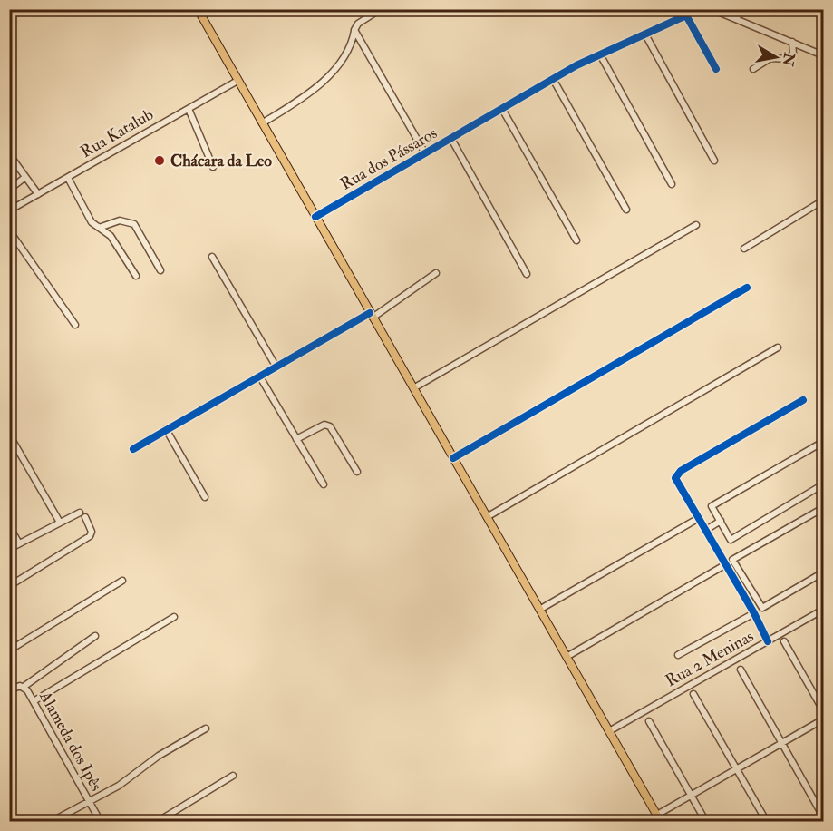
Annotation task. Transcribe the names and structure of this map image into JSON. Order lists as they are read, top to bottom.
{
  "streets": {
    "street": [
      "Rua Katalub",
      "Rua dos Pássaros",
      "Rua 2 Meninas",
      "Alameda dos Ipês"
    ]
  },
  "places": ["Chácara da Leo"],
  "north": "right"
}
